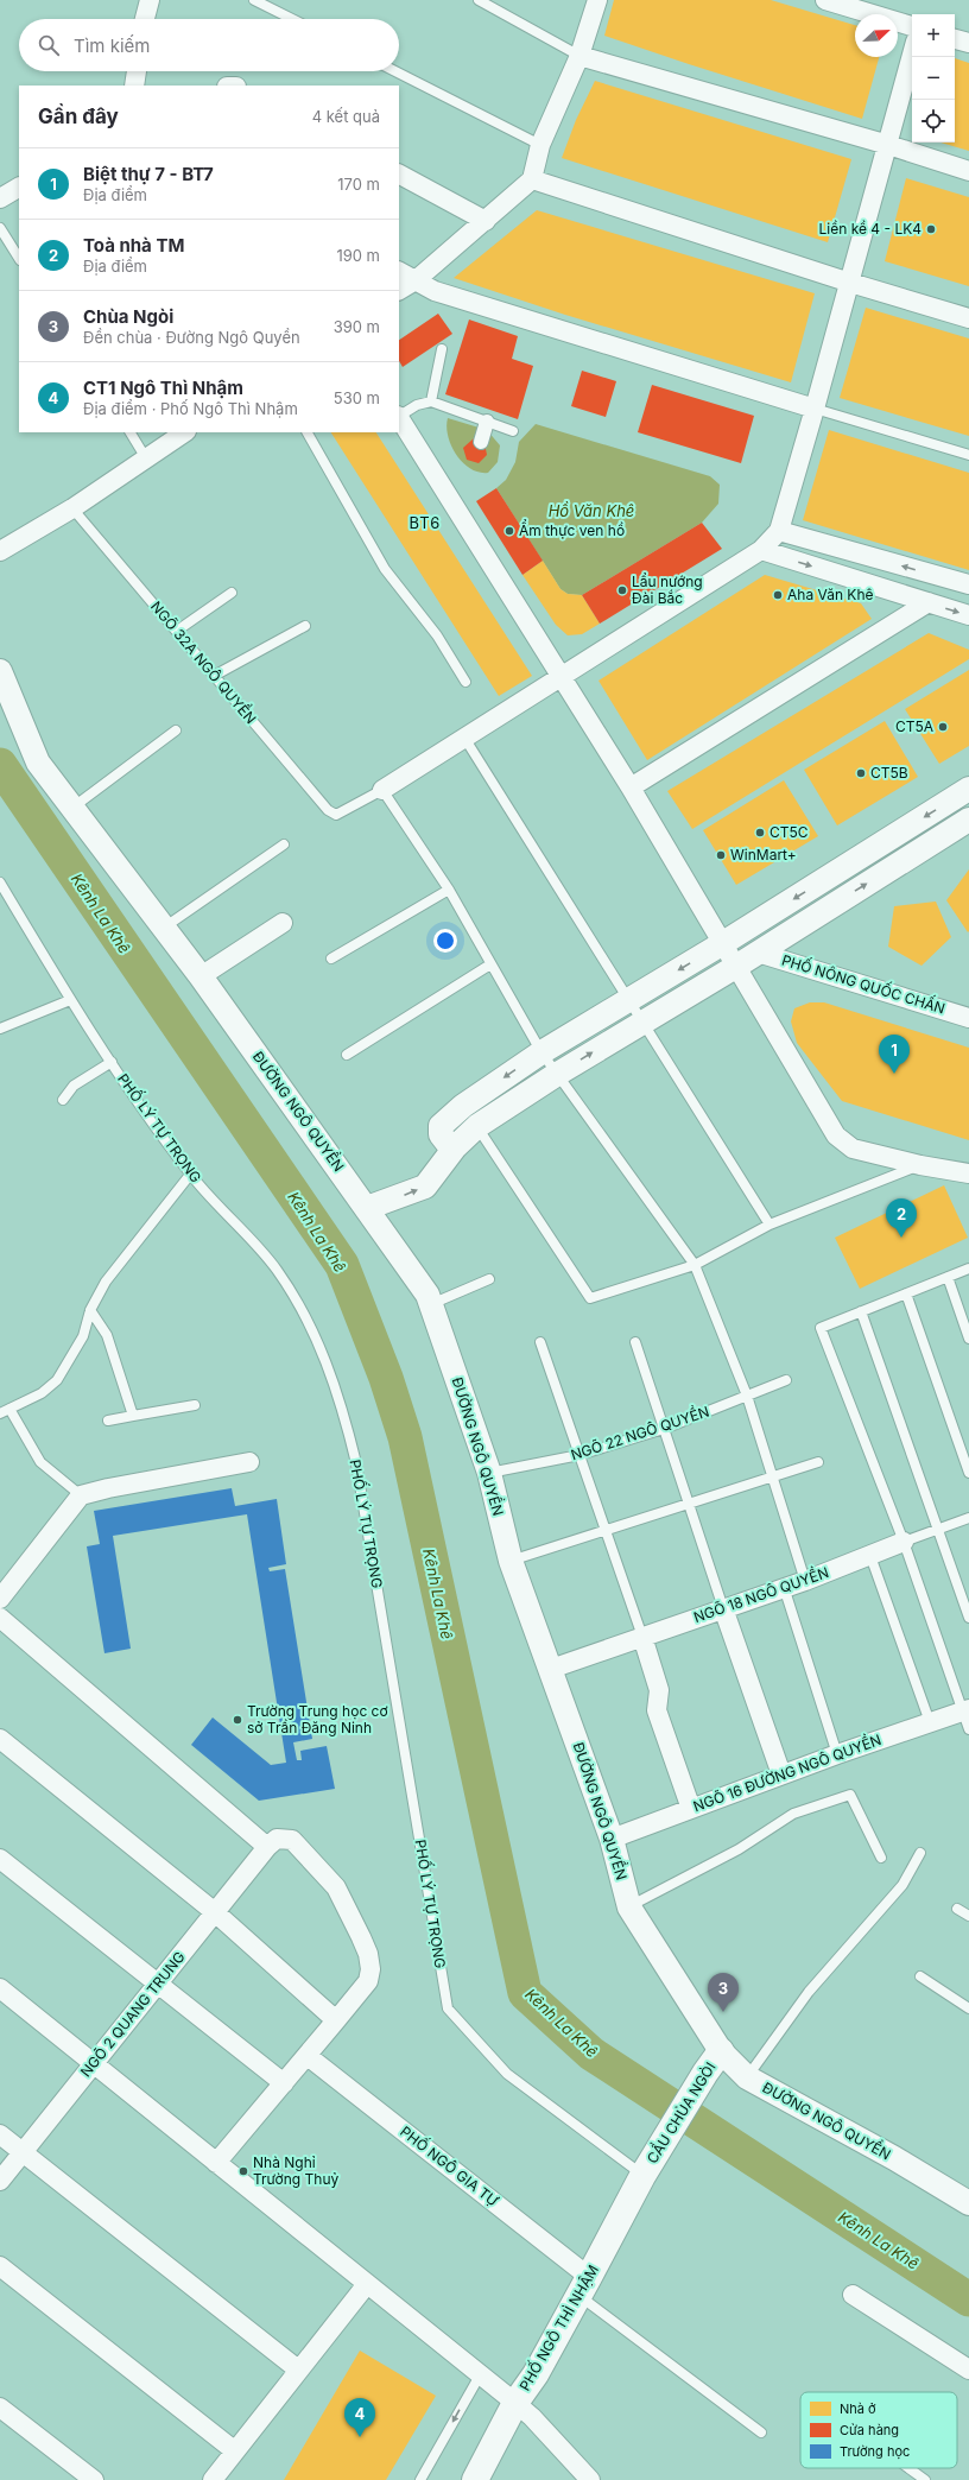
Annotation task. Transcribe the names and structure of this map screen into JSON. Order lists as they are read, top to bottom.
{
  "streets": {
    "main road": ["CẦU CHÙA NGÒI", "PHỐ NGÔ THÌ NHẬM"],
    "street": [
      "PHỐ NÔNG QUỐC CHẤN",
      "ĐƯỜNG NGÔ QUYỀN",
      "NGÕ 18 NGÔ QUYỀN",
      "NGÕ 16 ĐƯỜNG NGÔ QUYỀN",
      "NGÕ 2 QUANG TRUNG",
      "PHỐ NGÔ GIA TỰ"
    ],
    "lane": ["NGÕ 32A NGÔ QUYỀN", "PHỐ LÝ TỰ TRỌNG", "NGÕ 22 NGÔ QUYỀN"]
  },
  "crossings": [
    ["ĐƯỜNG NGÔ QUYỀN", "NGÕ 22 NGÔ QUYỀN"],
    ["ĐƯỜNG NGÔ QUYỀN", "NGÕ 18 NGÔ QUYỀN"],
    ["ĐƯỜNG NGÔ QUYỀN", "NGÕ 16 ĐƯỜNG NGÔ QUYỀN"],
    ["ĐƯỜNG NGÔ QUYỀN", "CẦU CHÙA NGÒI"],
    ["PHỐ LÝ TỰ TRỌNG", "CẦU CHÙA NGÒI"],
    ["PHỐ LÝ TỰ TRỌNG", "PHỐ NGÔ THÌ NHẬM"],
    ["CẦU CHÙA NGÒI", "PHỐ NGÔ THÌ NHẬM"],
    ["PHỐ NGÔ GIA TỰ", "PHỐ NGÔ THÌ NHẬM"]
  ],
  "districts": ["BT6"],
  "water": ["Hồ Văn Khê", "Kênh La Khê"],
  "places": [
    "Liền kề 4 - LK4",
    "Ẩm thực ven hồ",
    "Lẩu nướng Đài Bắc",
    "Aha Văn Khê",
    "CT5A",
    "CT5B",
    "CT5C",
    "WinMart+",
    "Trường Trung học cơ sở Trần Đăng Ninh",
    "Nhà Nghỉ Trường Thuỷ"
  ],
  "legend": ["Nhà ở", "Cửa hàng", "Trường học"],
  "north": "top right",
  "page": {
    "map_buttons": ["+", "−"],
    "search": "Tìm kiếm",
    "heading": ["Gần đây", "4 kết quả"],
    "list": [
      {
        "mark": "1",
        "name": "Biệt thự 7 - BT7",
        "note": "Địa điểm",
        "value": "170 m"
      },
      {
        "mark": "2",
        "name": "Toà nhà TM",
        "note": "Địa điểm",
        "value": "190 m"
      },
      {
        "mark": "3",
        "name": "Chùa Ngòi",
        "note": "Đền chùa · Đường Ngô Quyền",
        "value": "390 m"
      },
      {
        "mark": "4",
        "name": "CT1 Ngô Thì Nhậm",
        "note": "Địa điểm · Phố Ngô Thì Nhậm",
        "value": "530 m"
      }
    ],
    "pins": [
      "1",
      "2",
      "3",
      "4"
    ]
  }
}
